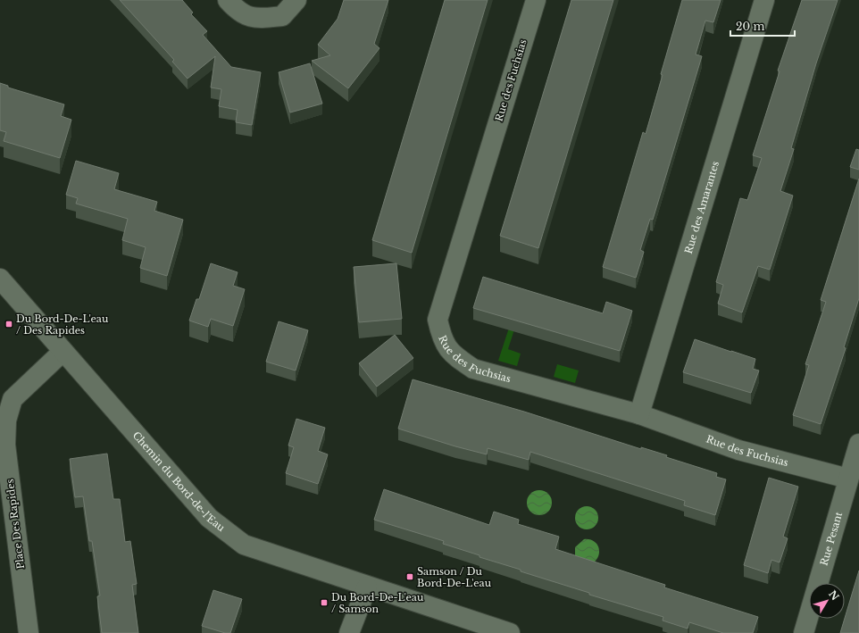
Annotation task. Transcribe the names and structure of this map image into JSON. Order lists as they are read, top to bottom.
{
  "streets": {
    "street": [
      "Rue des Fuchsias",
      "Rue des Amarantes",
      "Chemin du Bord-de-l'Eau",
      "Place Des Rapides",
      "Rue Pesant"
    ]
  },
  "crossings": [
    ["Rue des Fuchsias", "Rue des Amarantes"],
    ["Rue des Fuchsias", "Rue Pesant"],
    ["Chemin du Bord-de-l'Eau", "Place Des Rapides"]
  ],
  "places": {
    "transit": ["Du Bord-De-L'eau / Des Rapides", "Samson / Du Bord-De-L'eau", "Du Bord-De-L'eau / Samson"]
  },
  "scale_bar": "20 m",
  "north": "top right"
}
